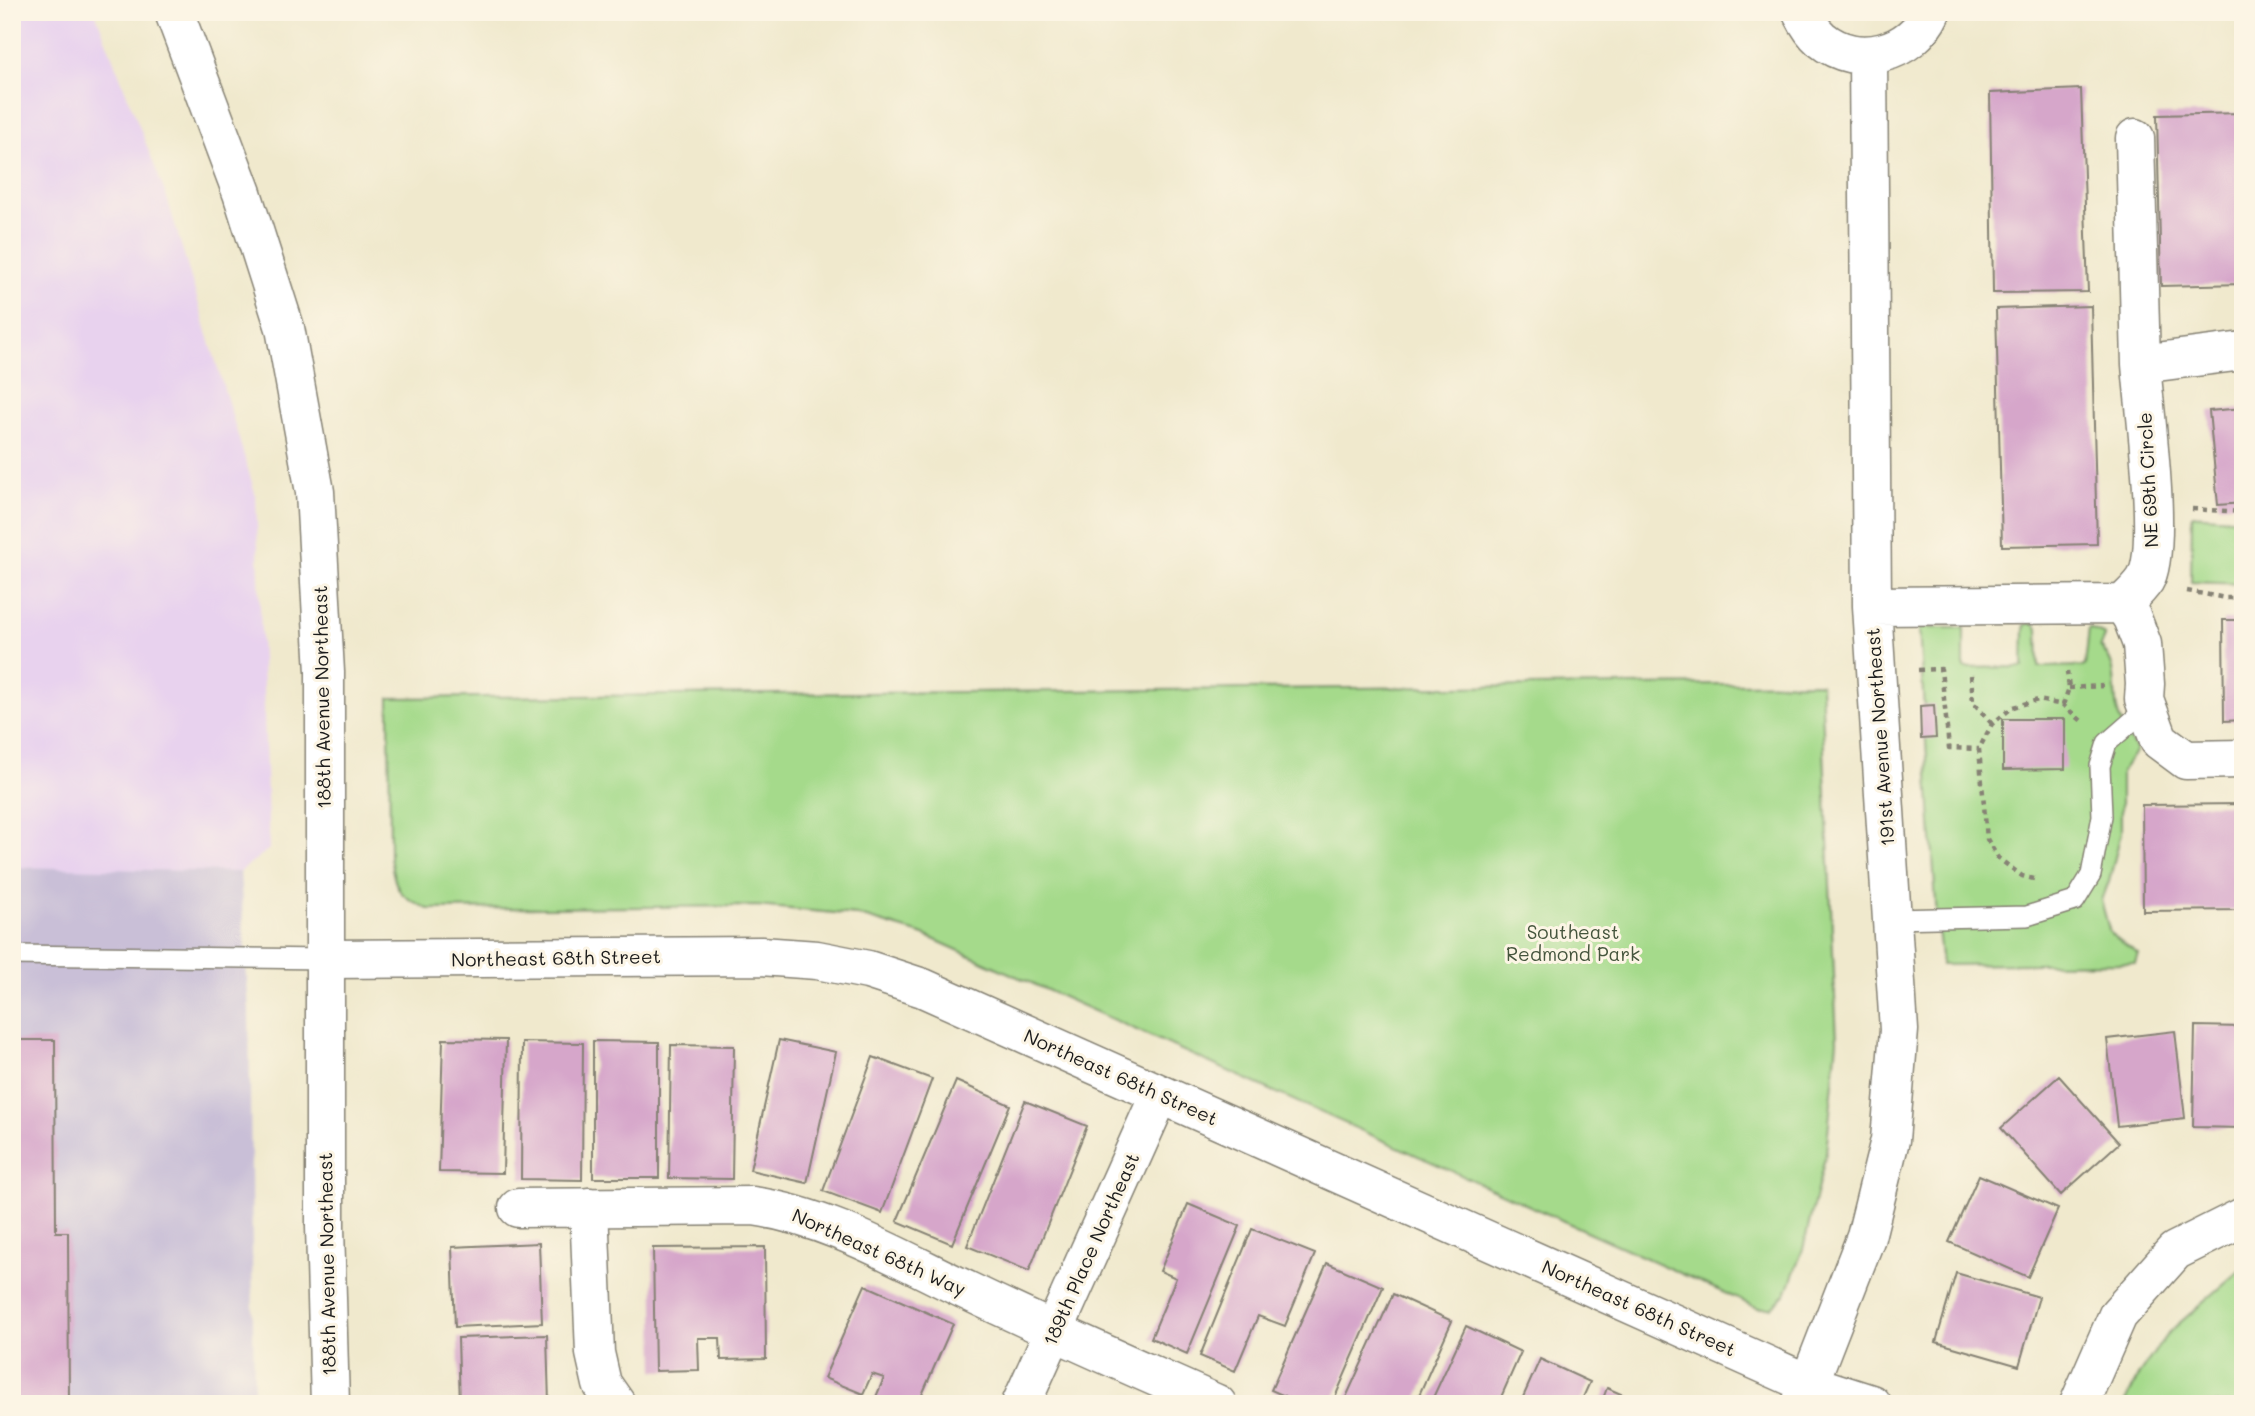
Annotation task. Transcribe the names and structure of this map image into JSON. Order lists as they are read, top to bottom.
{
  "streets": {
    "street": [
      "NE 69th Circle",
      "188th Avenue Northeast",
      "191st Avenue Northeast",
      "Northeast 68th Street",
      "189th Place Northeast",
      "Northeast 68th Way"
    ]
  },
  "crossings": [
    ["188th Avenue Northeast", "Northeast 68th Street"],
    ["191st Avenue Northeast", "Northeast 68th Street"],
    ["Northeast 68th Street", "189th Place Northeast"],
    ["189th Place Northeast", "Northeast 68th Way"]
  ],
  "parks": ["Southeast Redmond Park"]
}
